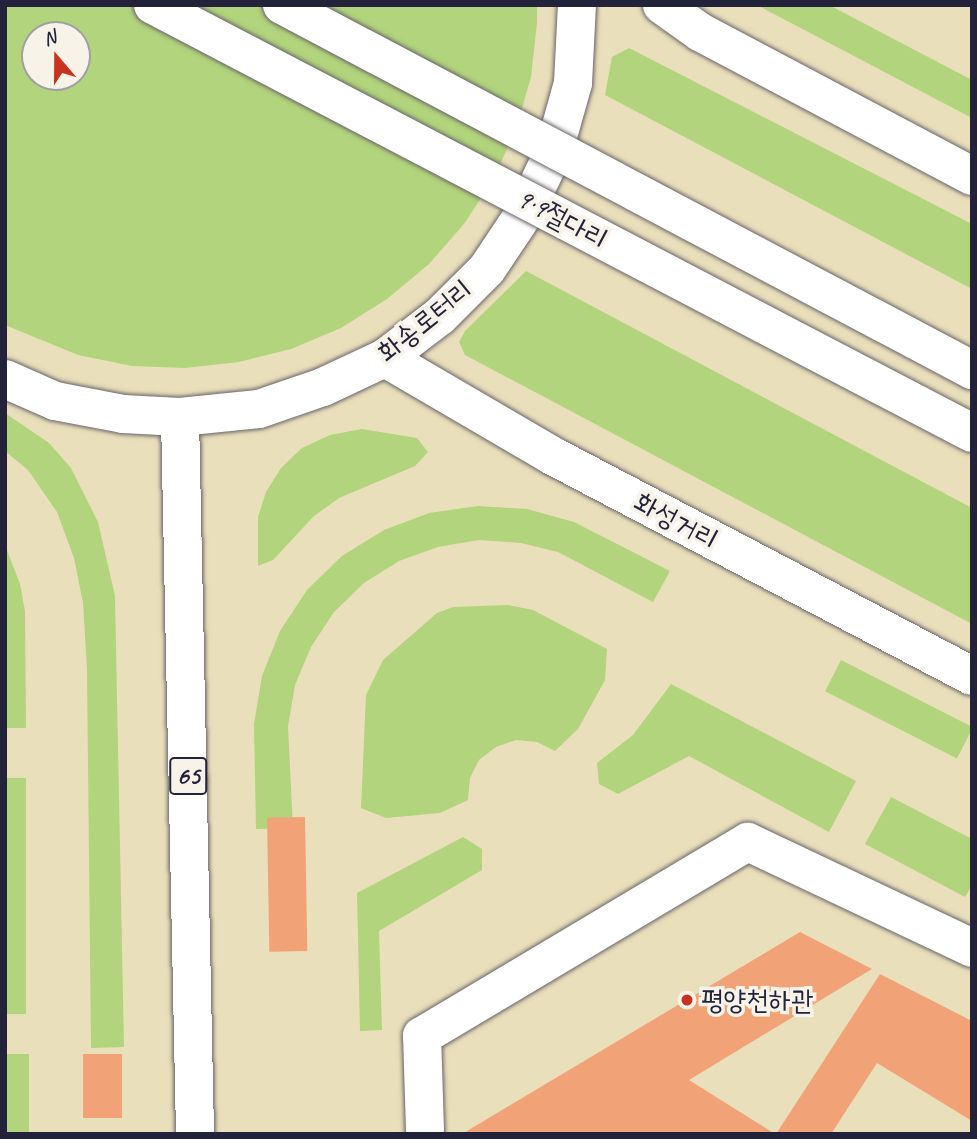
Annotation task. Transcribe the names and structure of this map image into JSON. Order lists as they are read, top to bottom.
{
  "streets": {
    "main road": [
      "9·9절다리",
      "화송로터리",
      "화성거리",
      "65"
    ]
  },
  "crossings": [
    ["화송로터리", "화성거리"],
    ["화송로터리", "65"]
  ],
  "places": ["평양천하관"],
  "north": "top"
}
